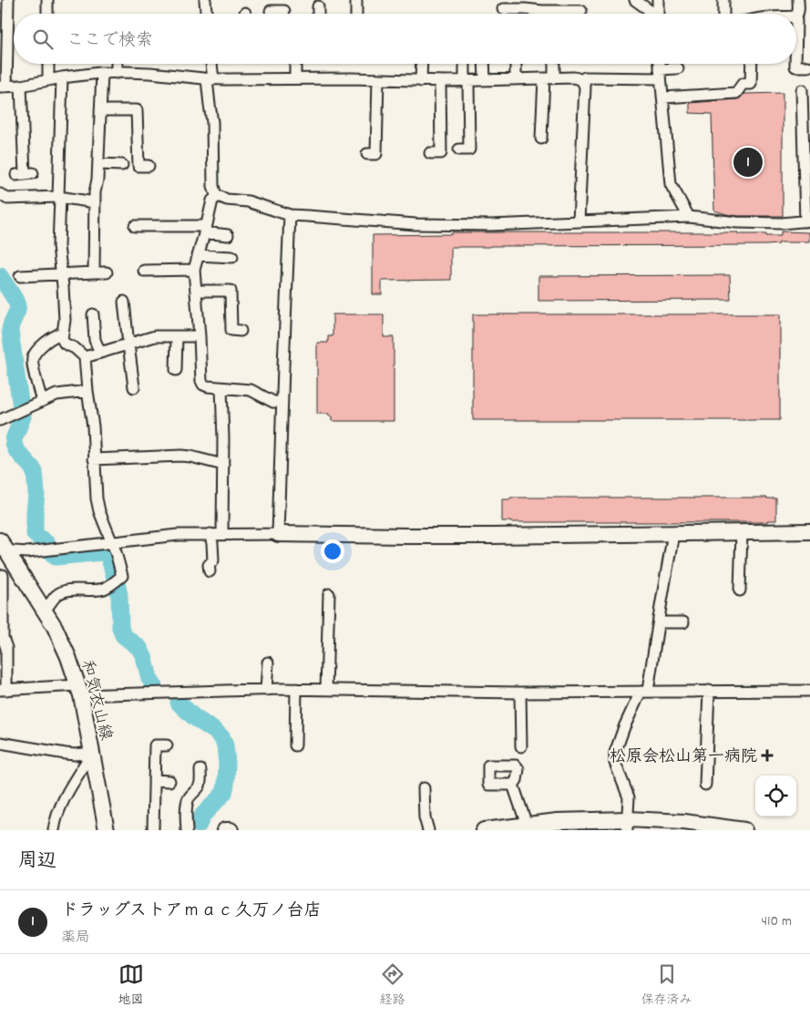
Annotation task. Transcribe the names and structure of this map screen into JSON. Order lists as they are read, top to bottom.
{
  "streets": {
    "street": ["和気衣山線"]
  },
  "places": {
    "health": ["松原会松山第一病院"]
  },
  "page": {
    "search": "ここで検索",
    "pins": "1",
    "heading": "周辺",
    "list": [
      {
        "mark": "1",
        "name": "ドラッグストアｍａｃ久万ノ台店",
        "note": "薬局",
        "value": "410 m"
      }
    ],
    "nav": ["地図", "経路", "保存済み"]
  }
}
